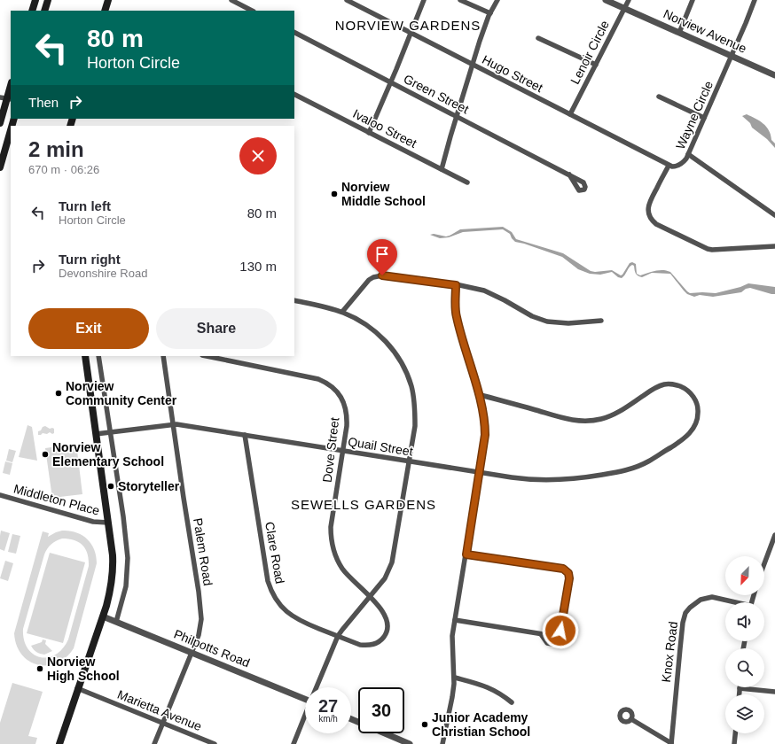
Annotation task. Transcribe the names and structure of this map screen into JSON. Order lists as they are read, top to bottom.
{
  "streets": {
    "street": [
      "Norview Avenue",
      "Lenoir Circle",
      "Hugo Street",
      "Green Street",
      "Wayne Circle",
      "Ivaloo Street",
      "Quail Street",
      "Dove Street",
      "Middleton Place",
      "Palem Road",
      "Clare Road",
      "Philpotts Road",
      "Knox Road",
      "Marietta Avenue"
    ]
  },
  "crossings": [
    ["Norview Avenue", "Lenoir Circle"],
    ["Norview Avenue", "Wayne Circle"],
    ["Lenoir Circle", "Hugo Street"],
    ["Hugo Street", "Wayne Circle"],
    ["Quail Street", "Dove Street"],
    ["Quail Street", "Palem Road"],
    ["Quail Street", "Clare Road"],
    ["Dove Street", "Clare Road"],
    ["Palem Road", "Philpotts Road"],
    ["Palem Road", "Marietta Avenue"]
  ],
  "districts": ["NORVIEW GARDENS", "SEWELLS GARDENS"],
  "places": [
    "Norview Middle School",
    "Norview Community Center",
    "Norview Elementary School",
    "Storyteller",
    "Norview High School",
    "Junior Academy Christian School"
  ],
  "north": "bottom left",
  "page": {
    "turn": ["80 m", "Horton Circle"],
    "then": "Then",
    "heading": ["2 min", "670 m · 06:26"],
    "list": [
      {
        "name": "Turn left",
        "note": "Horton Circle",
        "value": "80 m"
      },
      {
        "name": "Turn right",
        "note": "Devonshire Road",
        "value": "130 m"
      }
    ],
    "buttons": ["Exit", "Share"],
    "speed": "27 km/h",
    "limit": "30"
  }
}
